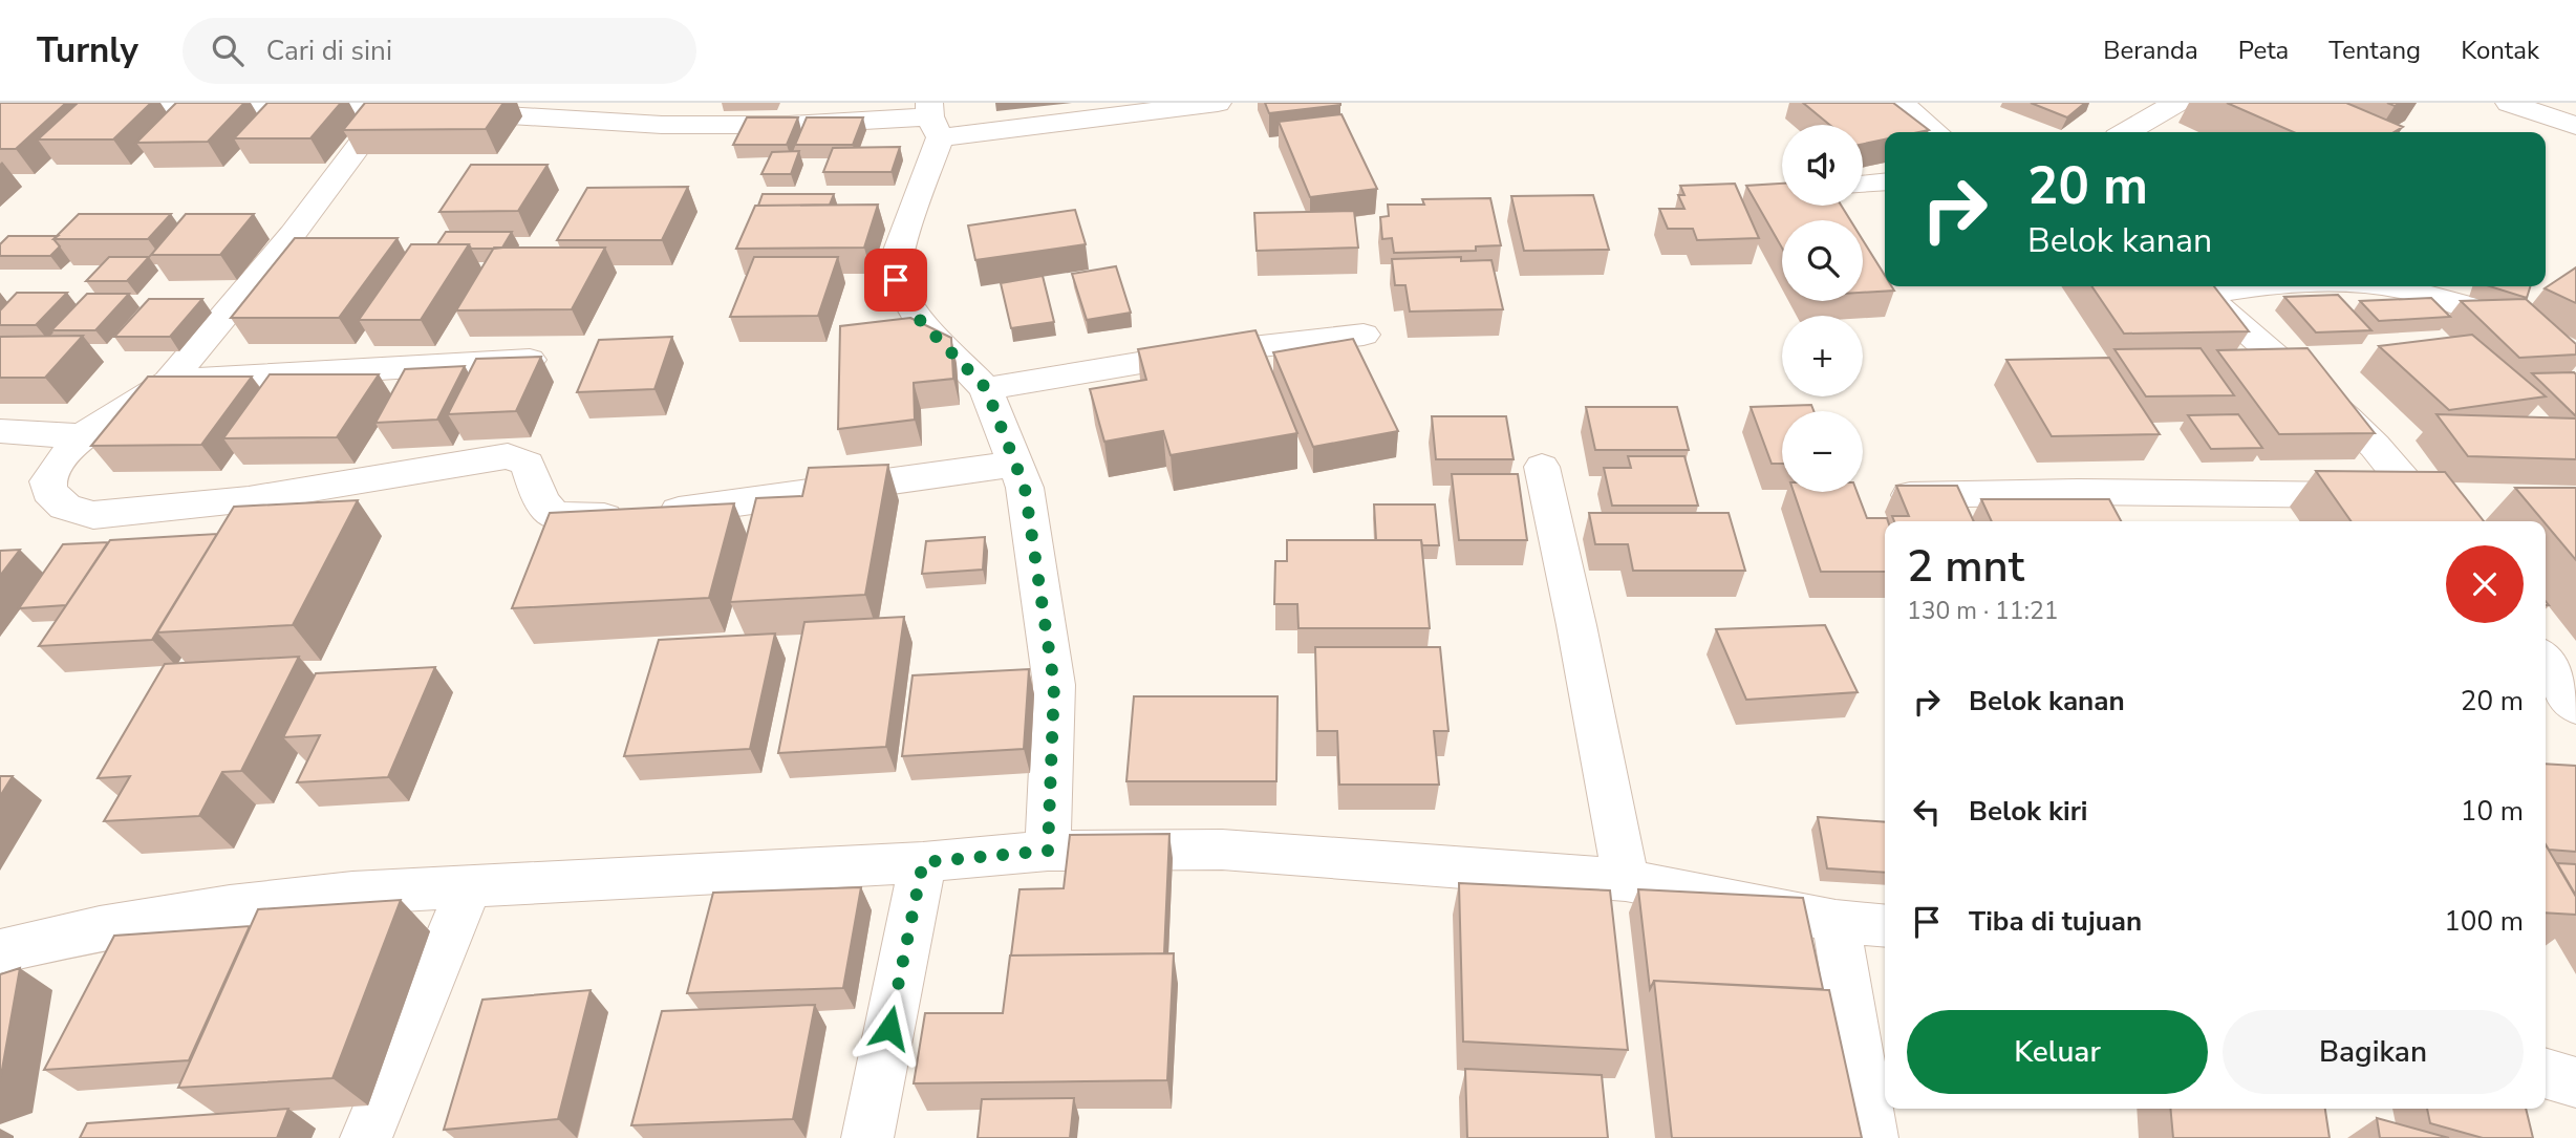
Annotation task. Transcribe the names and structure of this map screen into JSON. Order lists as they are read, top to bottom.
{
  "page": {
    "header": "Turnly",
    "search": "Cari di sini",
    "nav": [
      "Beranda",
      "Peta",
      "Tentang",
      "Kontak"
    ],
    "map_buttons": ["+", "−"],
    "turn": ["20 m", "Belok kanan"],
    "heading": ["2 mnt", "130 m · 11:21"],
    "list": [
      {
        "name": "Belok kanan",
        "value": "20 m"
      },
      {
        "name": "Belok kiri",
        "value": "10 m"
      },
      {
        "name": "Tiba di tujuan",
        "value": "100 m"
      }
    ],
    "buttons": ["Keluar", "Bagikan"]
  }
}
